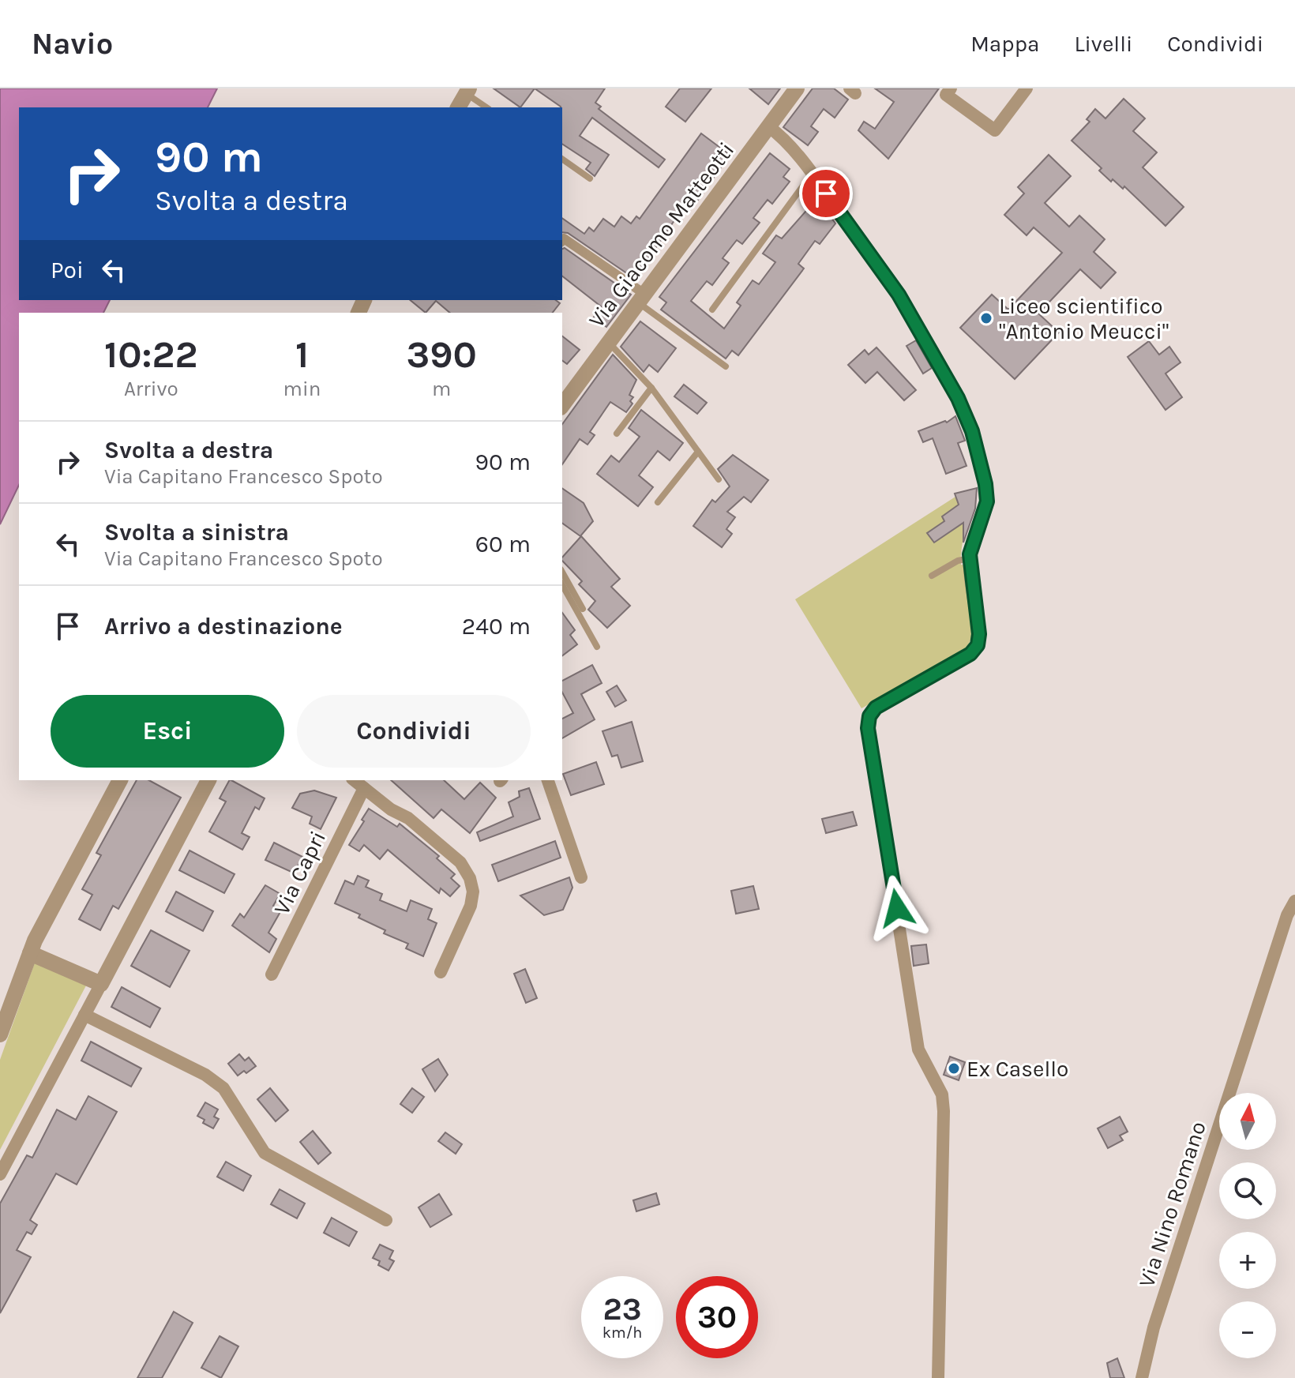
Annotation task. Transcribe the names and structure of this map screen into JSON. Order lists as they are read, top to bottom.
{
  "streets": {
    "street": ["Via Giacomo Matteotti", "Via Capri", "Via Nino Romano"]
  },
  "places": ["Liceo scientifico \"Antonio Meucci\"", "Ex Casello"],
  "north": "top",
  "page": {
    "header": "Navio",
    "nav": ["Mappa", "Livelli", "Condividi"],
    "turn": ["90 m", "Svolta a destra"],
    "then": "Poi",
    "eta": [
      "10:22",
      "Arrivo",
      "1",
      "min",
      "390",
      "m"
    ],
    "list": [
      {
        "name": "Svolta a destra",
        "note": "Via Capitano Francesco Spoto",
        "value": "90 m"
      },
      {
        "name": "Svolta a sinistra",
        "note": "Via Capitano Francesco Spoto",
        "value": "60 m"
      },
      {
        "name": "Arrivo a destinazione",
        "value": "240 m"
      }
    ],
    "buttons": ["Esci", "Condividi"],
    "map_buttons": ["+", "−"],
    "speed": "23 km/h",
    "limit": "30"
  }
}
